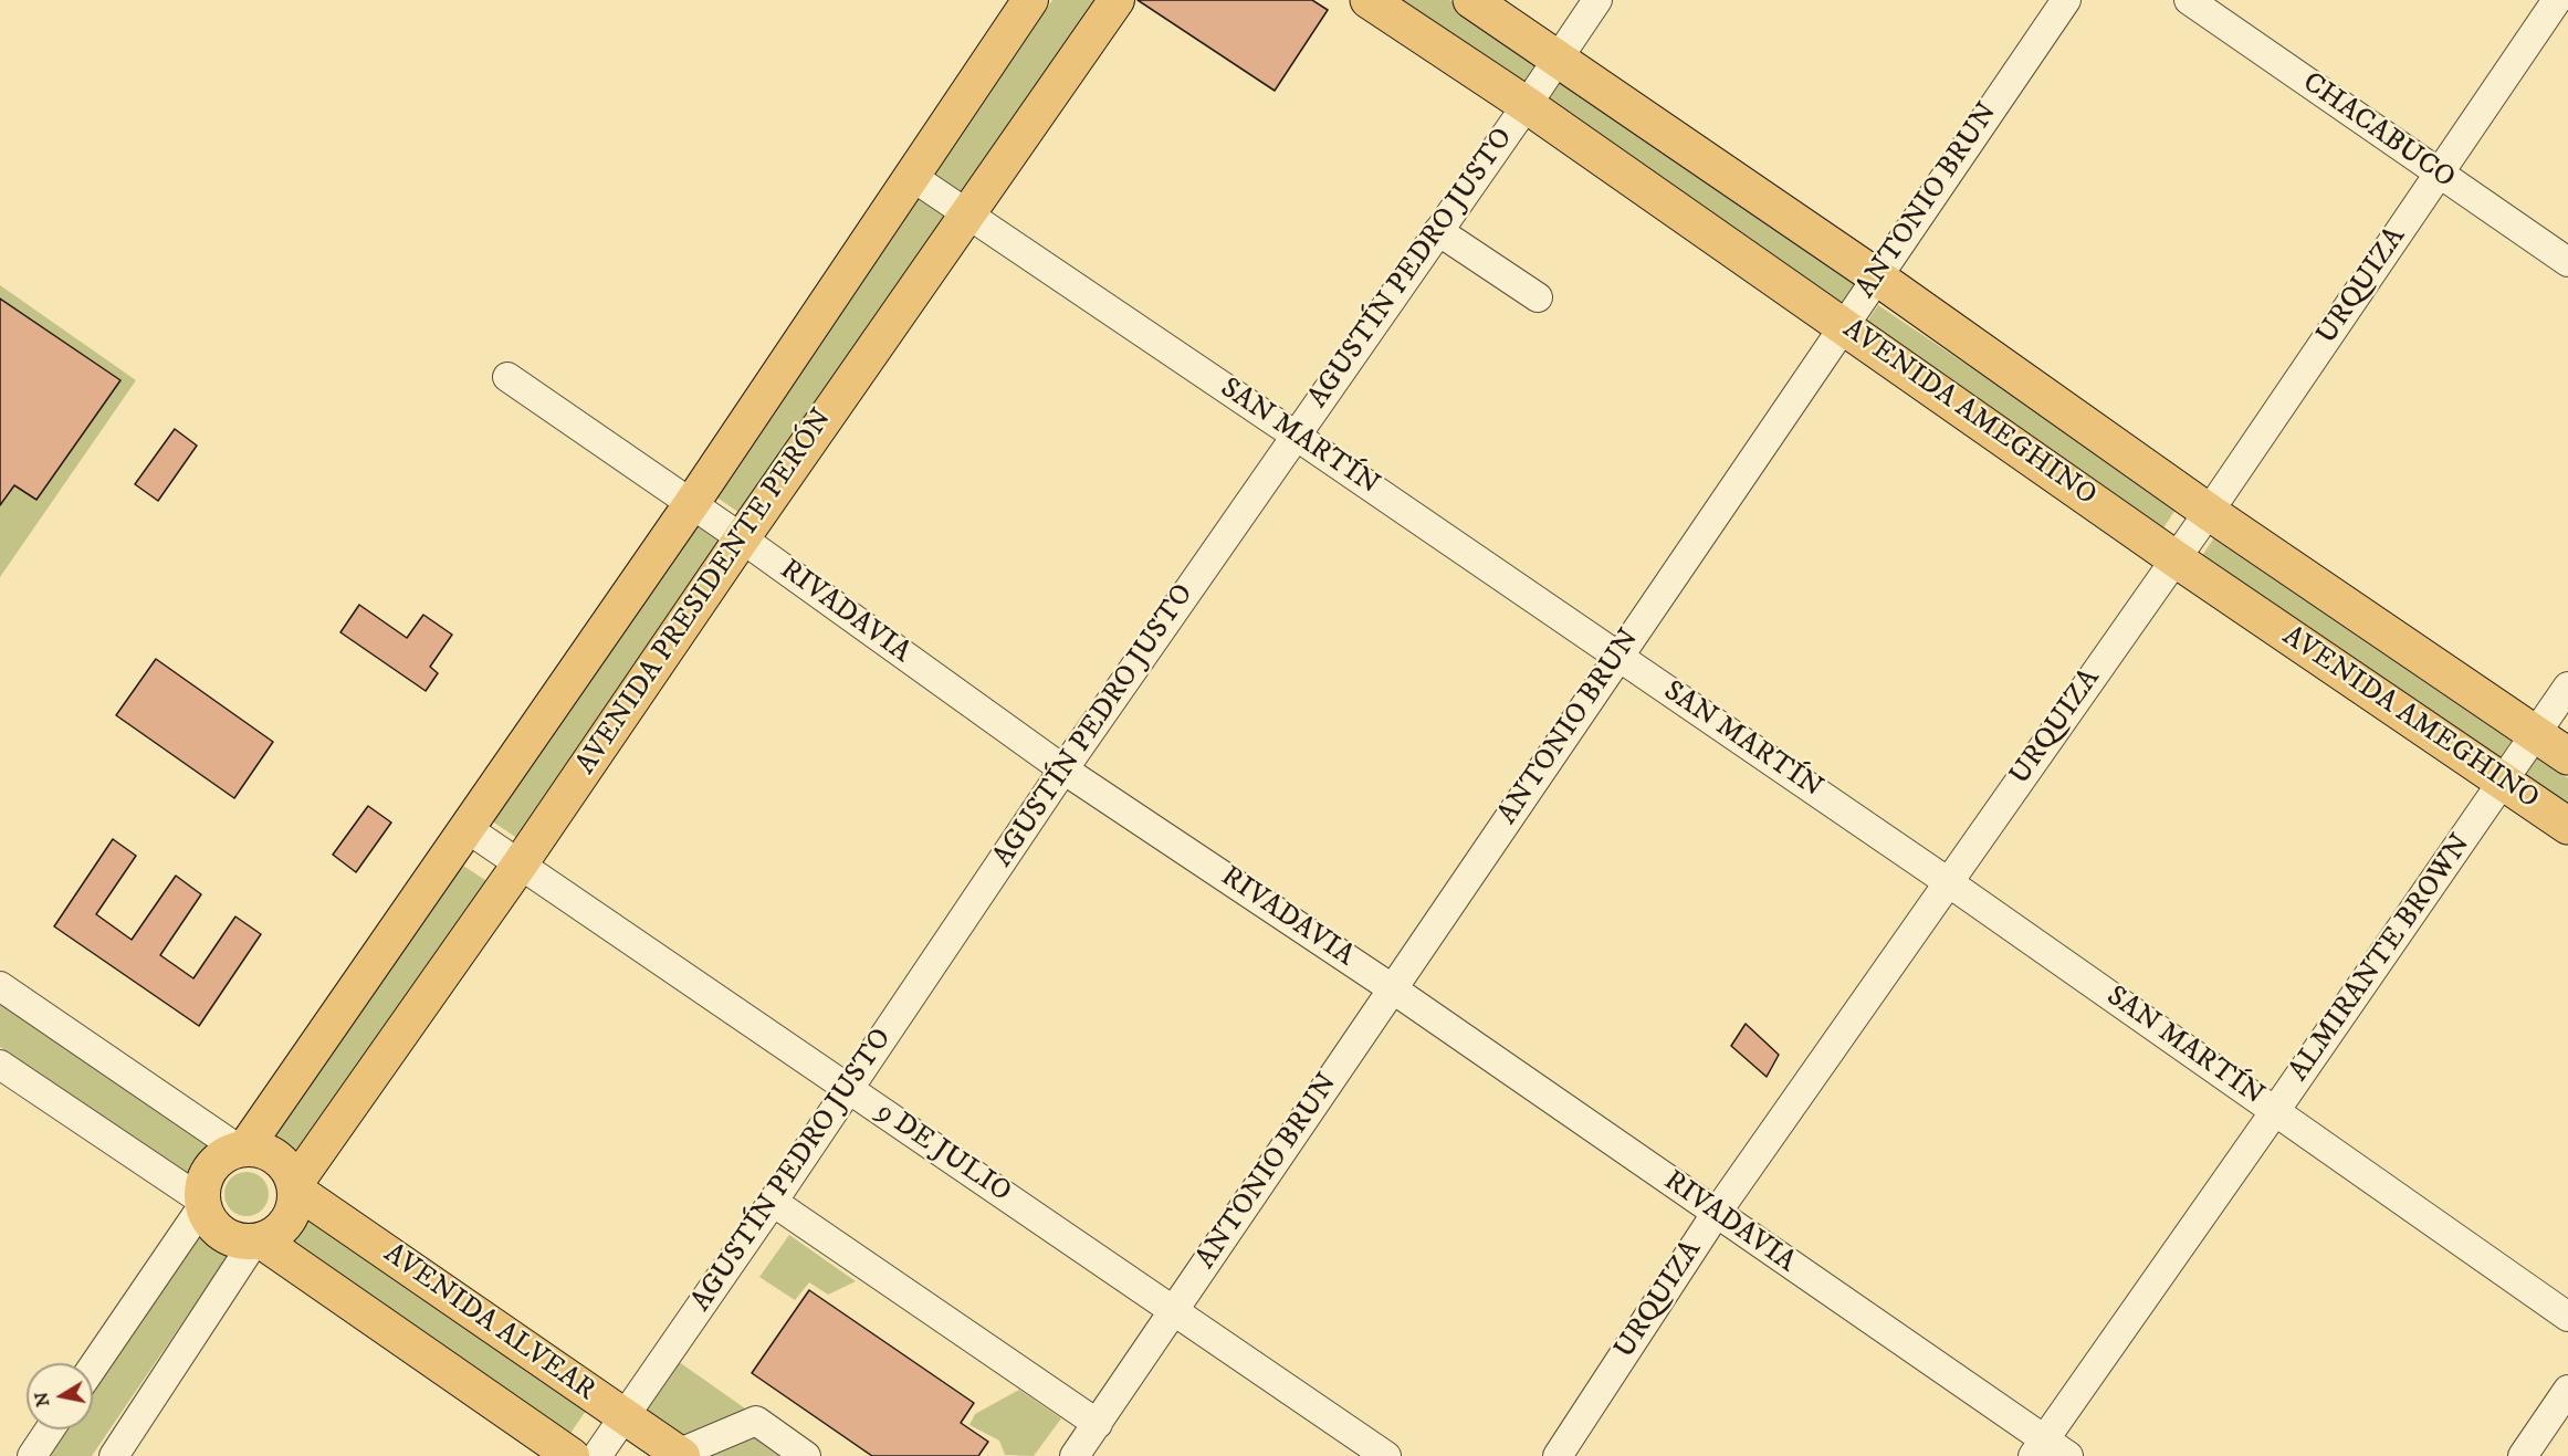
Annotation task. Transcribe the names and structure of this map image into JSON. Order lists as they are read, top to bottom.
{
  "streets": {
    "highway": ["AVENIDA AMEGHINO"],
    "main road": ["AVENIDA PRESIDENTE PERÓN", "AVENIDA ALVEAR"],
    "street": [
      "CHACABUCO",
      "ANTONIO BRUN",
      "AGUSTÍN PEDRO JUSTO",
      "URQUIZA",
      "SAN MARTÍN",
      "RIVADAVIA",
      "ALMIRANTE BROWN",
      "9 DE JULIO"
    ]
  },
  "crossings": [
    ["CHACABUCO", "URQUIZA"],
    ["ANTONIO BRUN", "AVENIDA AMEGHINO"],
    ["ANTONIO BRUN", "SAN MARTÍN"],
    ["ANTONIO BRUN", "RIVADAVIA"],
    ["ANTONIO BRUN", "9 DE JULIO"],
    ["AGUSTÍN PEDRO JUSTO", "AVENIDA AMEGHINO"],
    ["AGUSTÍN PEDRO JUSTO", "SAN MARTÍN"],
    ["AGUSTÍN PEDRO JUSTO", "RIVADAVIA"],
    ["AGUSTÍN PEDRO JUSTO", "9 DE JULIO"],
    ["AGUSTÍN PEDRO JUSTO", "AVENIDA ALVEAR"],
    ["URQUIZA", "AVENIDA AMEGHINO"],
    ["URQUIZA", "SAN MARTÍN"],
    ["URQUIZA", "RIVADAVIA"],
    ["AVENIDA AMEGHINO", "ALMIRANTE BROWN"],
    ["SAN MARTÍN", "AVENIDA PRESIDENTE PERÓN"],
    ["SAN MARTÍN", "ALMIRANTE BROWN"],
    ["AVENIDA PRESIDENTE PERÓN", "RIVADAVIA"],
    ["AVENIDA PRESIDENTE PERÓN", "9 DE JULIO"],
    ["AVENIDA PRESIDENTE PERÓN", "AVENIDA ALVEAR"],
    ["RIVADAVIA", "ALMIRANTE BROWN"]
  ],
  "north": "left"
}
